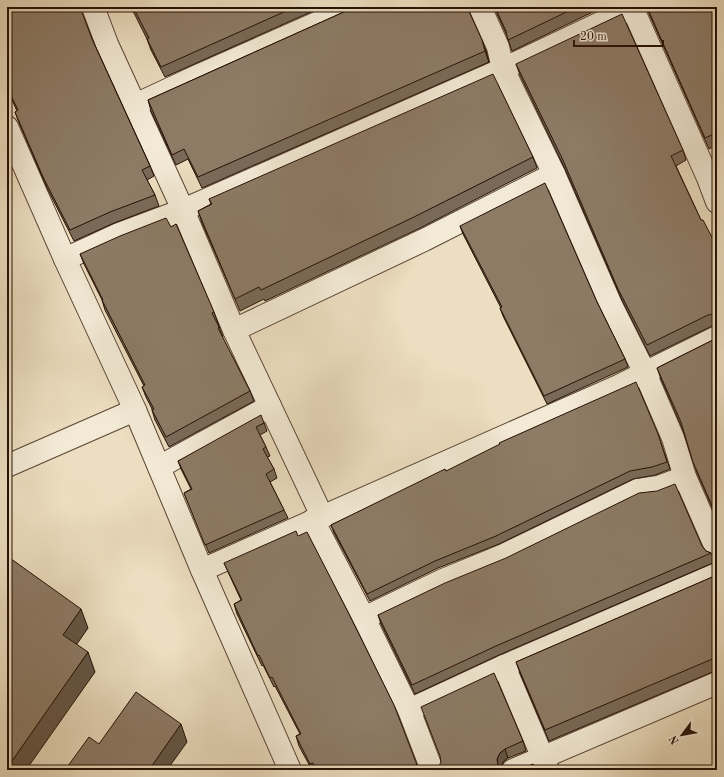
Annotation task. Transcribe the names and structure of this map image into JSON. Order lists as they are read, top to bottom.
{
  "scale_bar": "20 m",
  "north": "bottom left"
}
